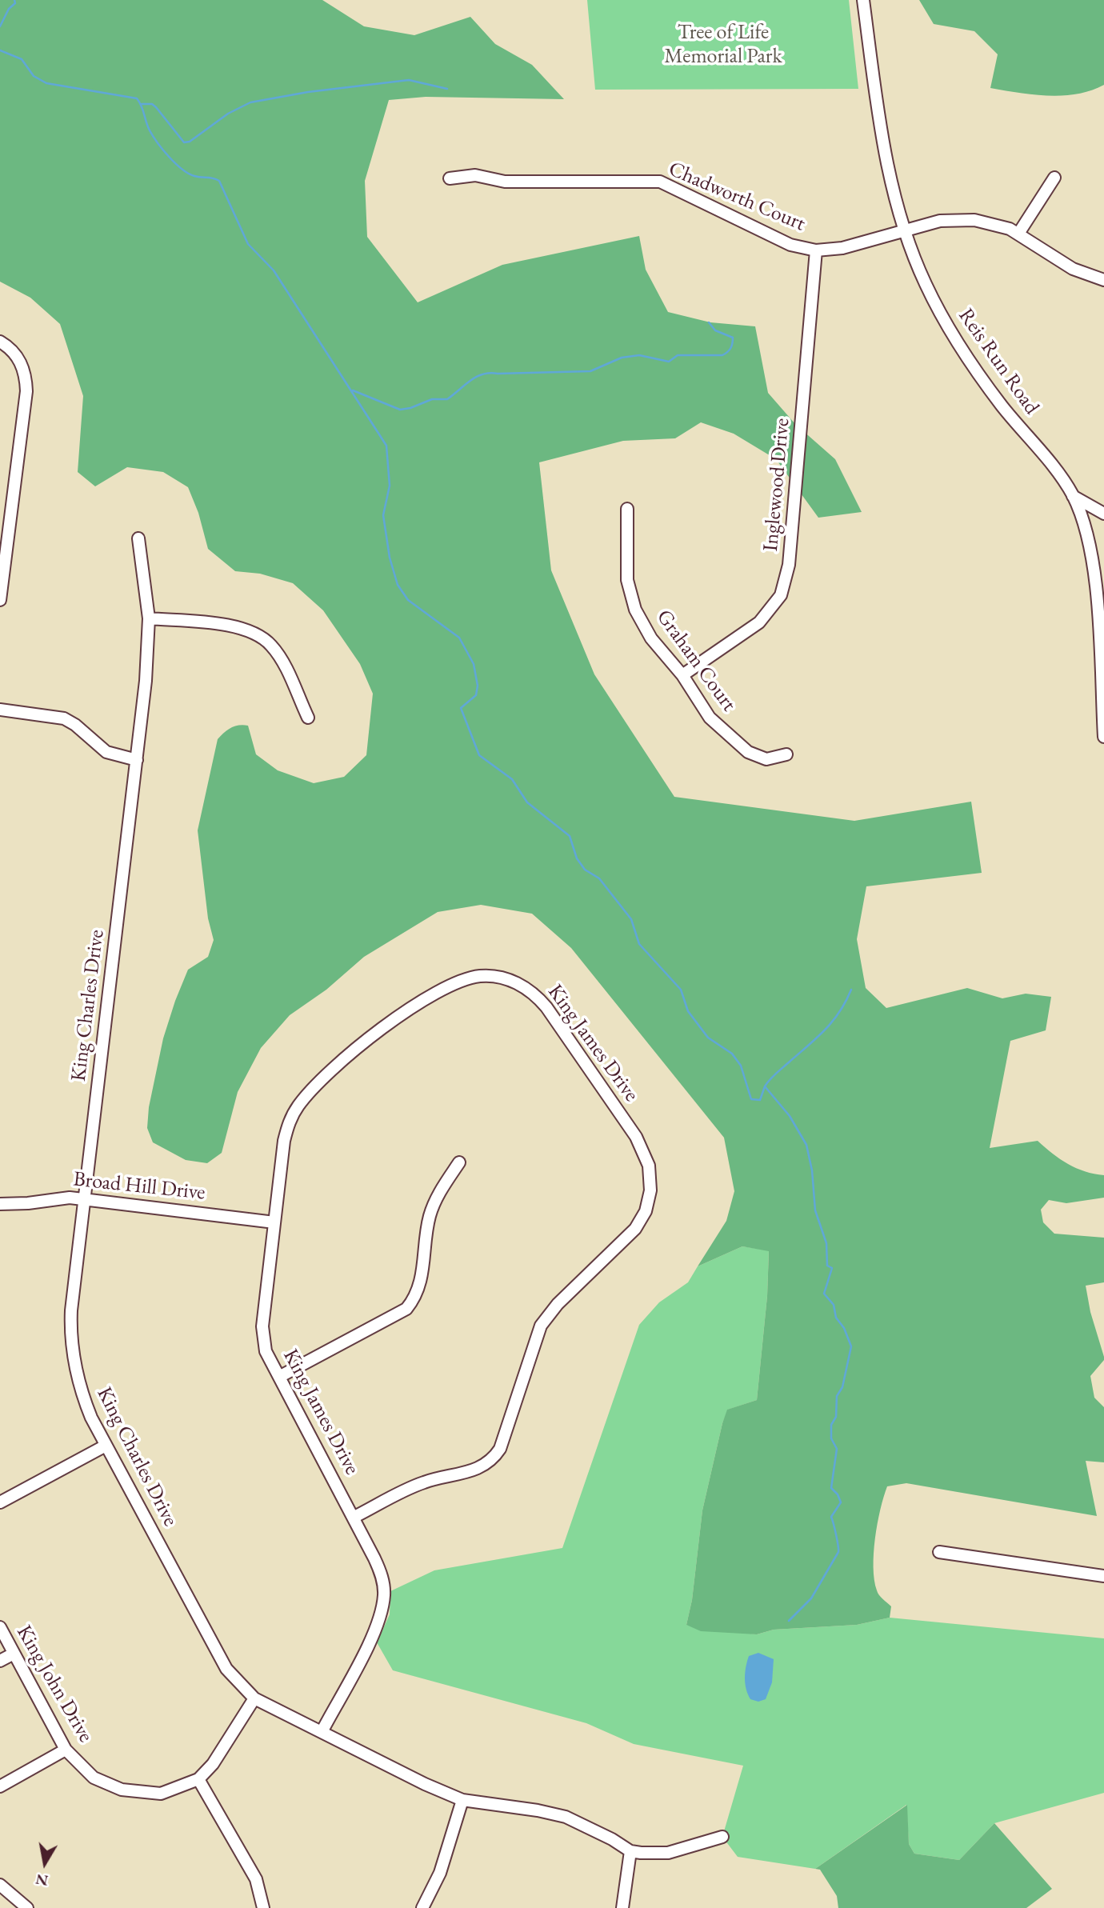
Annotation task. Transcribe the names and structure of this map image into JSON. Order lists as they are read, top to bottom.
{
  "streets": {
    "street": [
      "Chadworth Court",
      "Reis Run Road",
      "Inglewood Drive",
      "Graham Court",
      "King Charles Drive",
      "King James Drive",
      "Broad Hill Drive",
      "King John Drive"
    ]
  },
  "crossings": [
    ["Chadworth Court", "Reis Run Road"],
    ["Chadworth Court", "Inglewood Drive"],
    ["Inglewood Drive", "Graham Court"],
    ["King Charles Drive", "King James Drive"],
    ["King Charles Drive", "Broad Hill Drive"],
    ["King Charles Drive", "King John Drive"],
    ["King James Drive", "Broad Hill Drive"]
  ],
  "parks": ["Tree of Life Memorial Park"],
  "north": "bottom"
}
